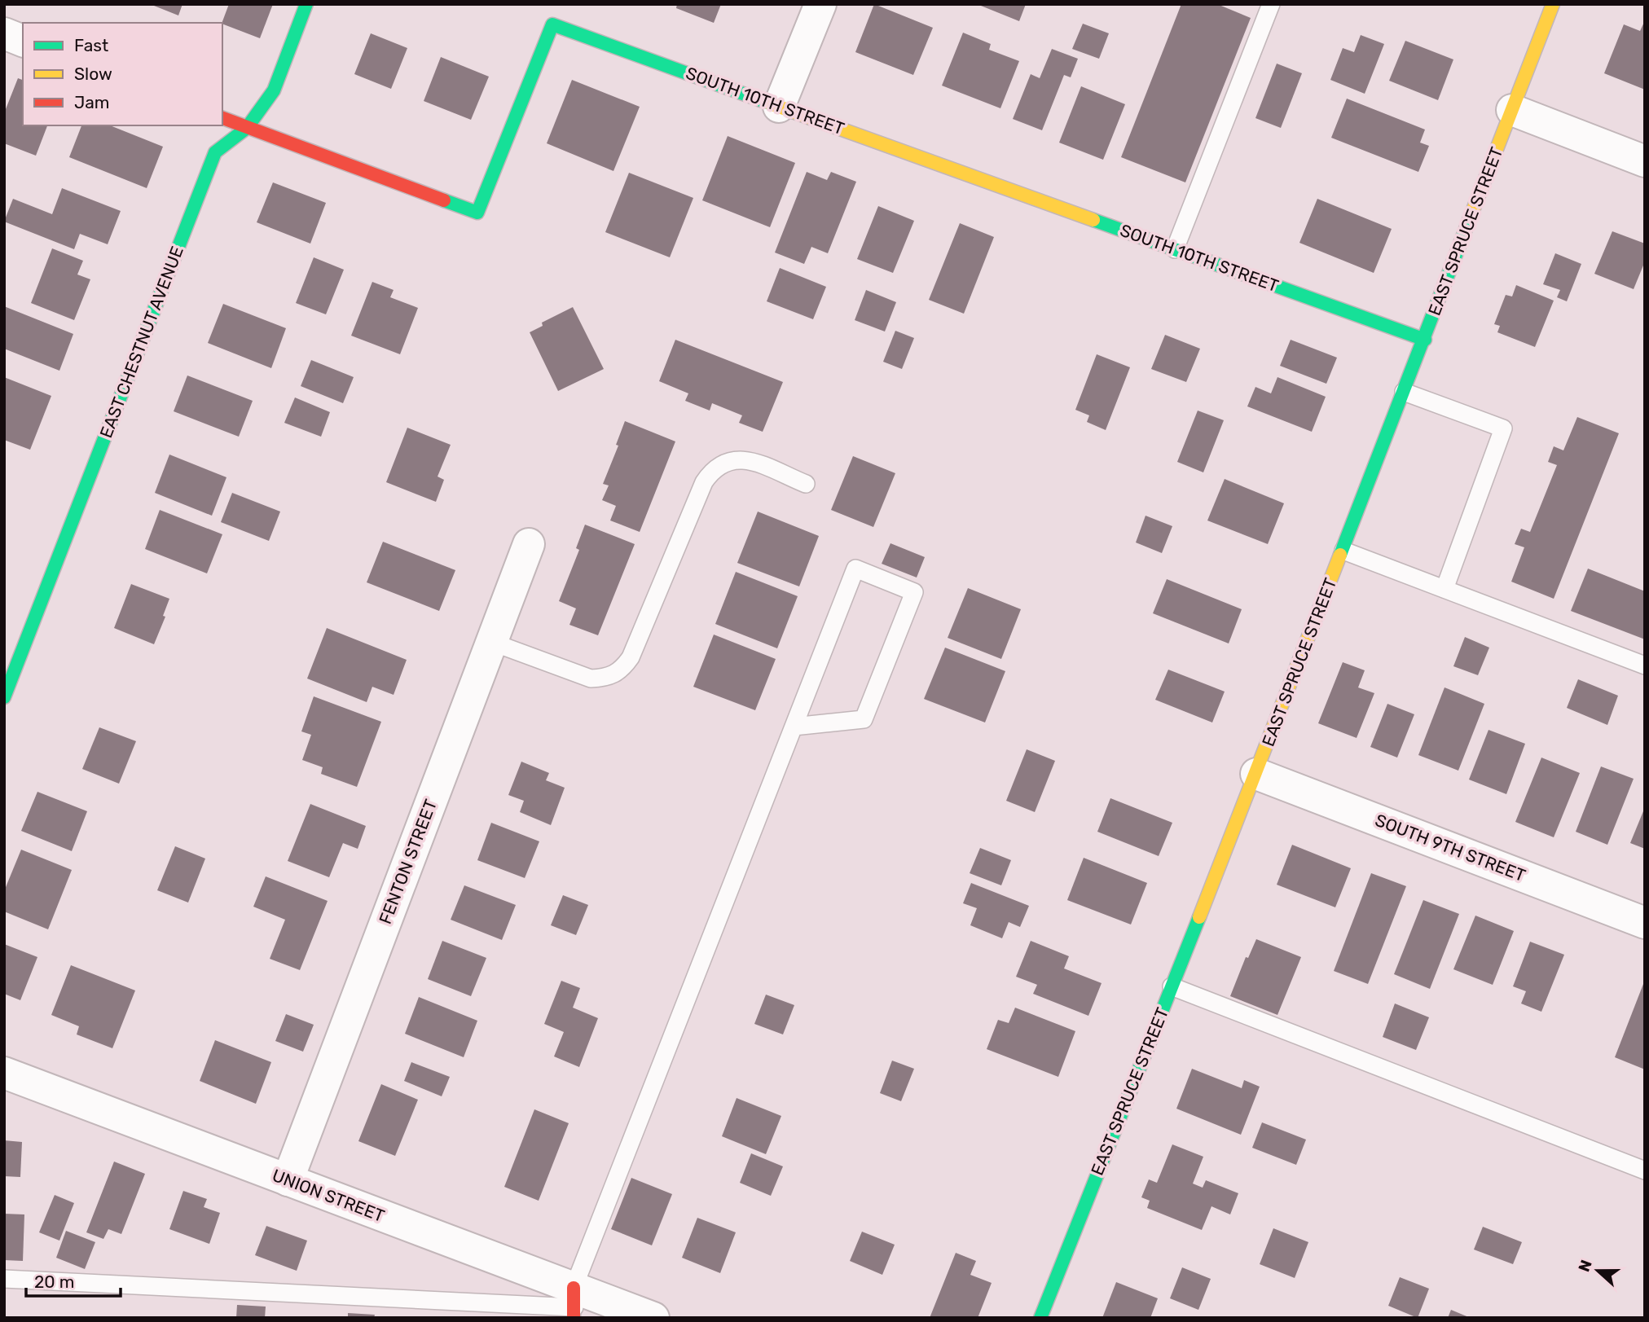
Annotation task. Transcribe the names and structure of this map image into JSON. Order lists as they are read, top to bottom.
{
  "streets": {
    "street": [
      "SOUTH 10TH STREET",
      "EAST SPRUCE STREET",
      "EAST CHESTNUT AVENUE",
      "SOUTH 9TH STREET",
      "FENTON STREET",
      "UNION STREET"
    ]
  },
  "crossings": [
    ["SOUTH 10TH STREET", "EAST SPRUCE STREET"],
    ["SOUTH 10TH STREET", "EAST CHESTNUT AVENUE"],
    ["EAST SPRUCE STREET", "SOUTH 9TH STREET"],
    ["FENTON STREET", "UNION STREET"]
  ],
  "legend": ["Fast", "Slow", "Jam"],
  "scale_bar": "20 m",
  "north": "left"
}
